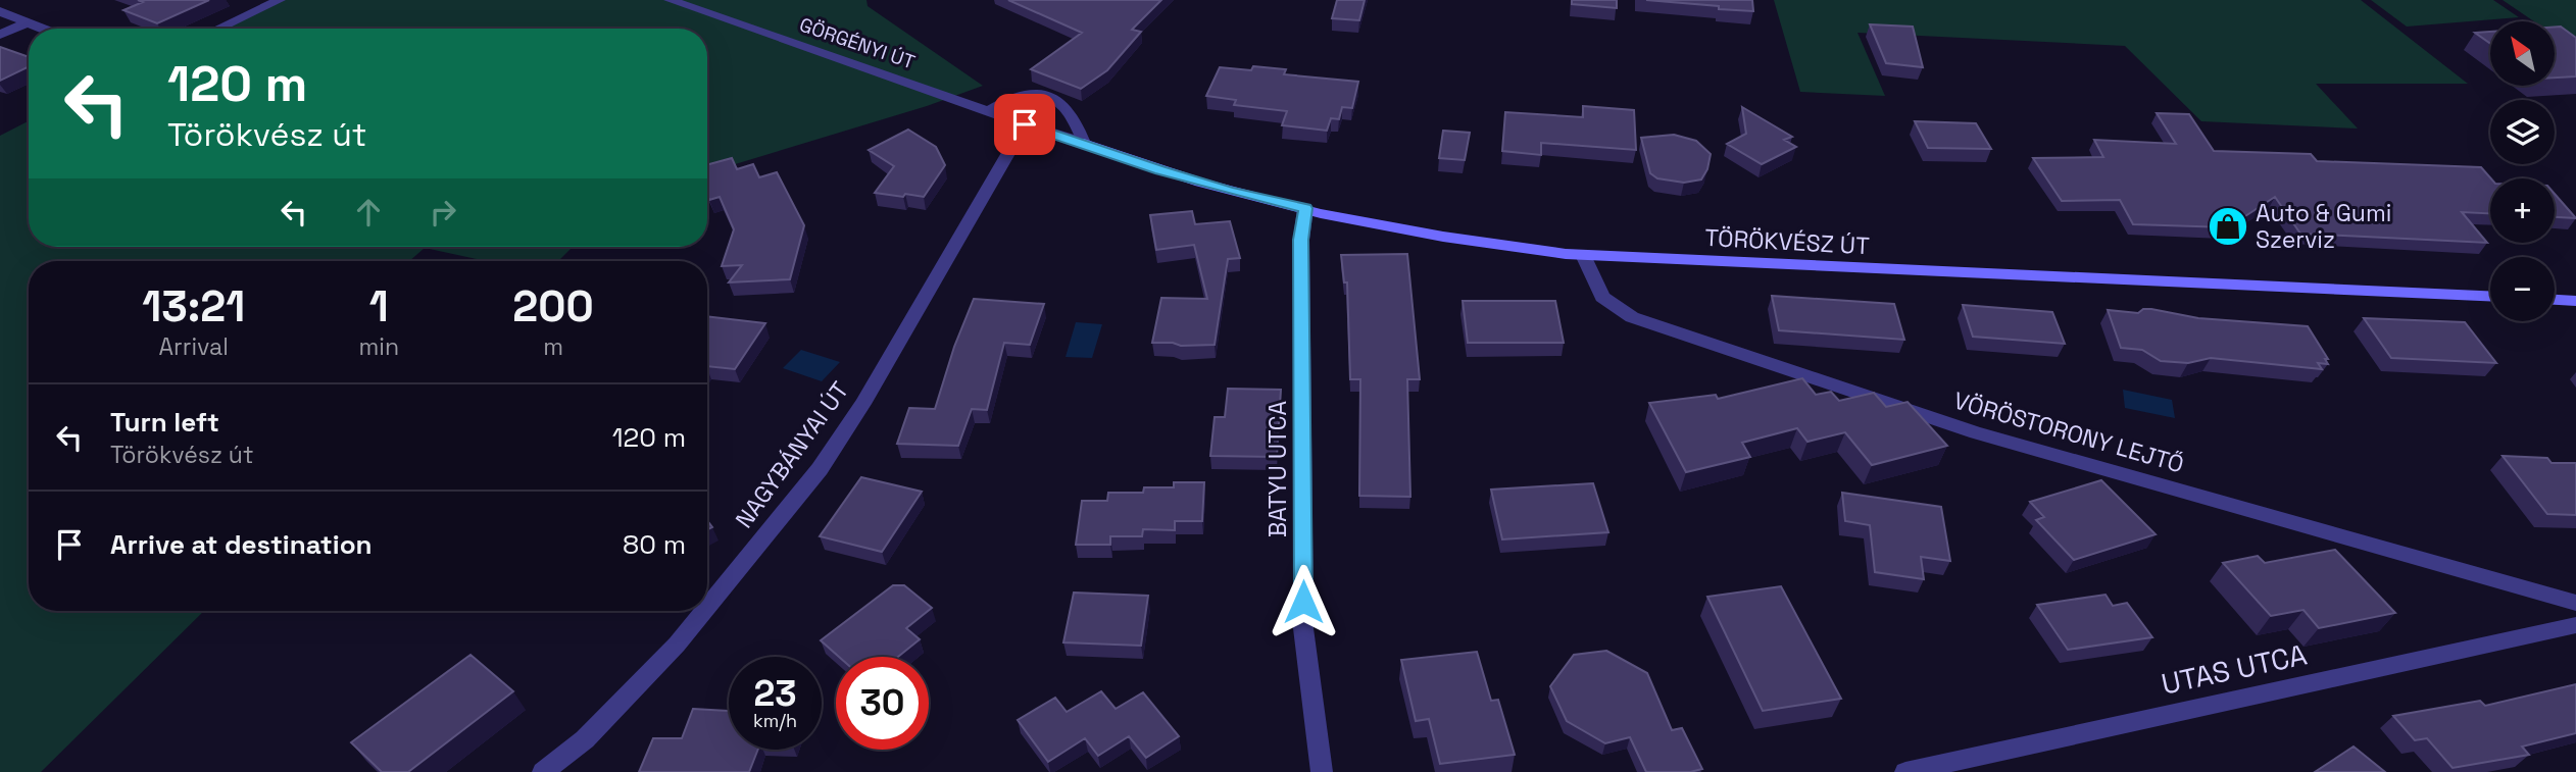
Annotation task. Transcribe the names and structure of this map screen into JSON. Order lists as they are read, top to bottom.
{
  "streets": {
    "street": [
      "GÖRGÉNYI ÚT",
      "TÖRÖKVÉSZ ÚT",
      "VÖRÖSTORONY LEJTŐ",
      "NAGYBÁNYAI ÚT",
      "BATYU UTCA",
      "UTAS UTCA"
    ]
  },
  "crossings": [
    ["GÖRGÉNYI ÚT", "TÖRÖKVÉSZ ÚT"],
    ["TÖRÖKVÉSZ ÚT", "VÖRÖSTORONY LEJTŐ"],
    ["TÖRÖKVÉSZ ÚT", "NAGYBÁNYAI ÚT"],
    ["TÖRÖKVÉSZ ÚT", "BATYU UTCA"]
  ],
  "places": {
    "shop": ["Auto & Gumi Szerviz"]
  },
  "north": "top left",
  "page": {
    "map_buttons": ["+", "−"],
    "turn": ["120 m", "Törökvész út"],
    "eta": [
      "13:21",
      "Arrival",
      "1",
      "min",
      "200",
      "m"
    ],
    "list": [
      {
        "name": "Turn left",
        "note": "Törökvész út",
        "value": "120 m"
      },
      {
        "name": "Arrive at destination",
        "value": "80 m"
      }
    ],
    "speed": "23 km/h",
    "limit": "30"
  }
}
